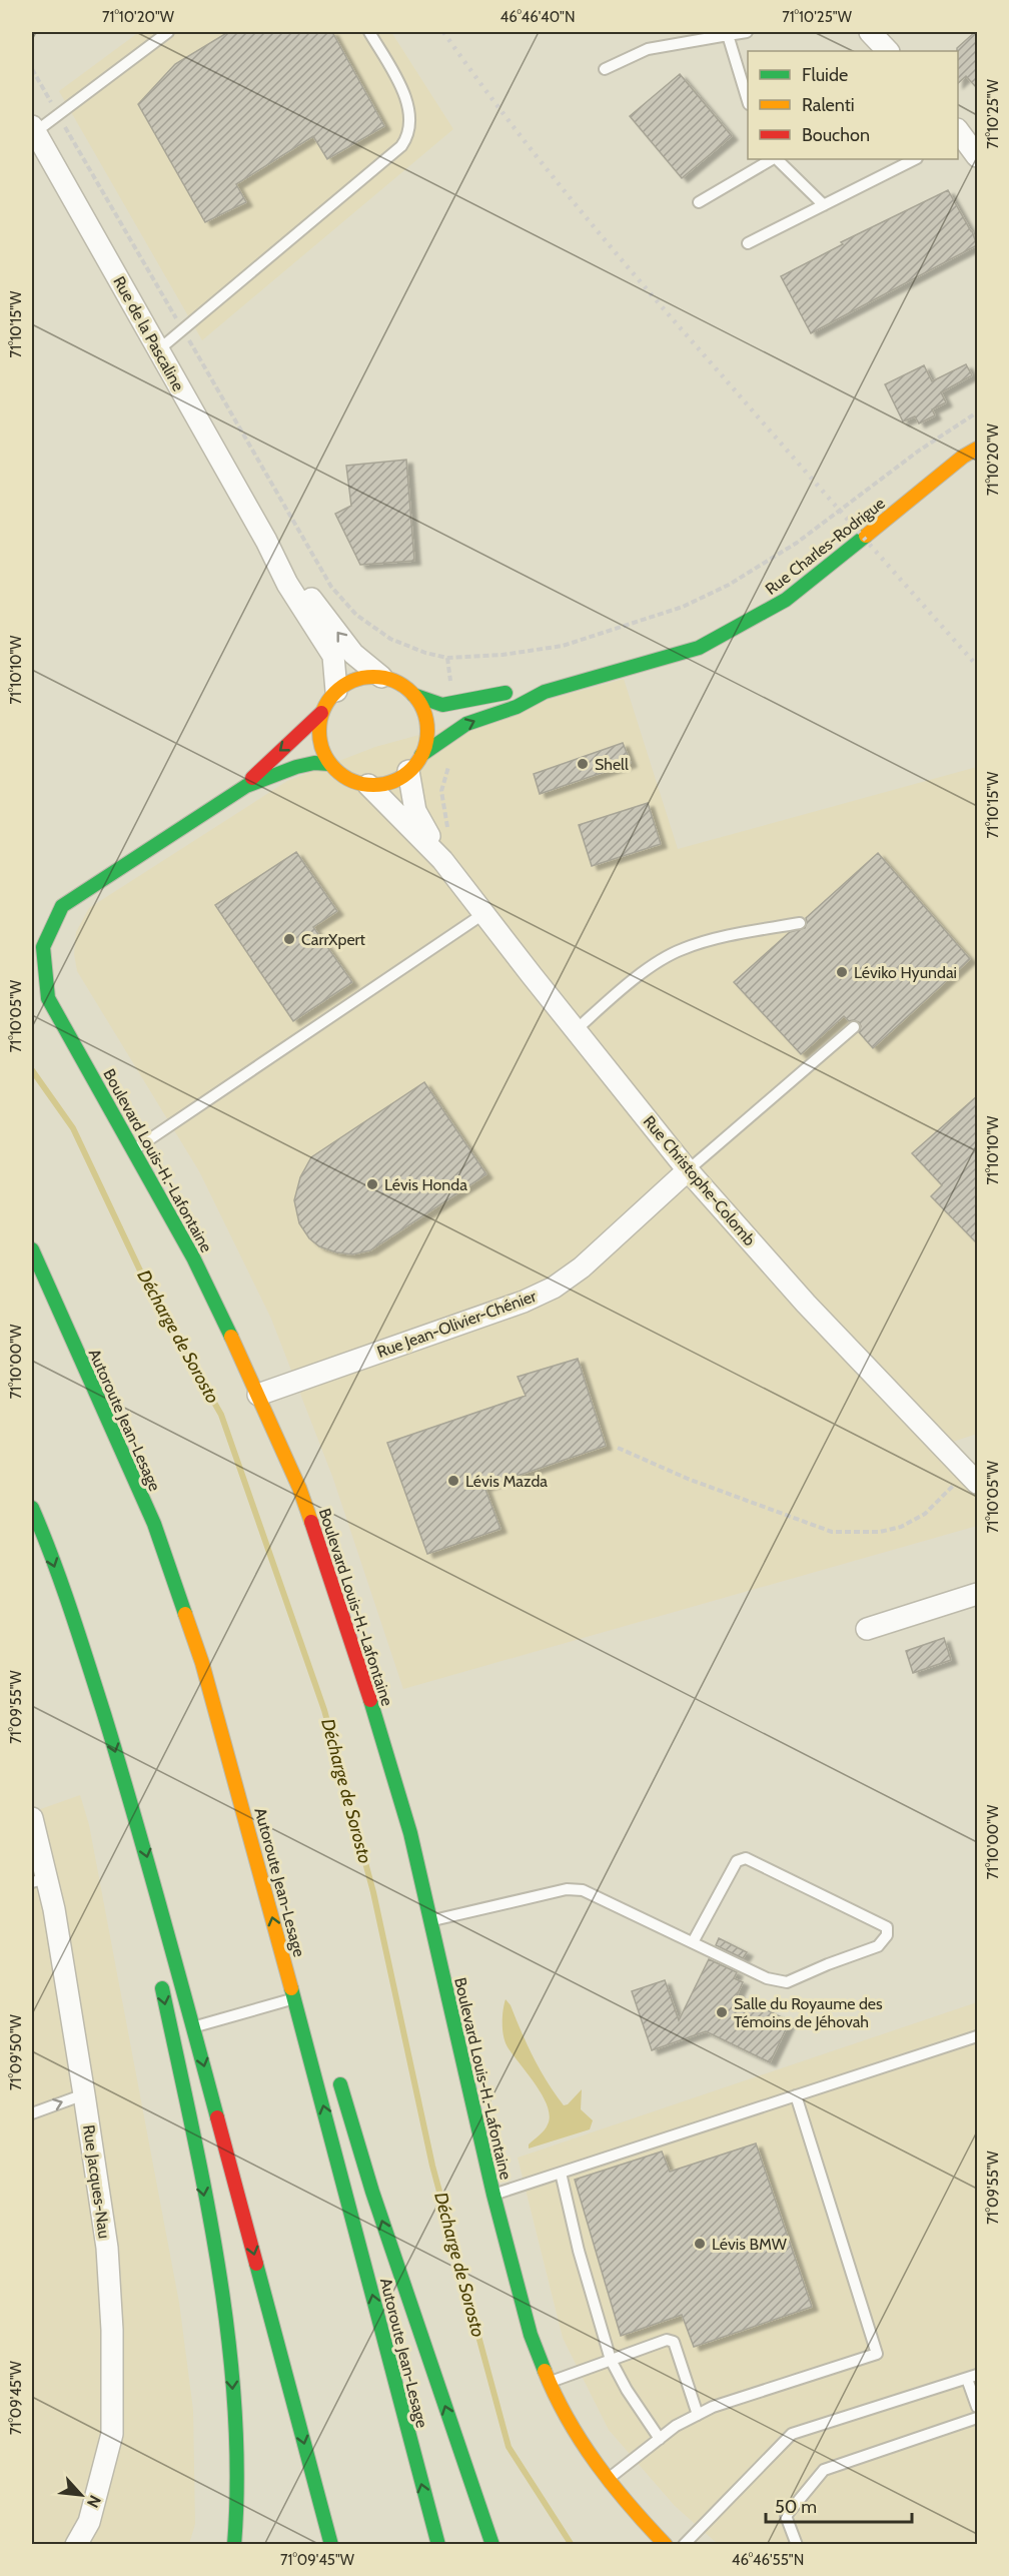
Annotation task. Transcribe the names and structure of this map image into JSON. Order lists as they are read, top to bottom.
{
  "streets": {
    "main road": ["Rue Charles-Rodrigue", "Boulevard Louis-H.-Lafontaine", "Autoroute Jean-Lesage"],
    "street": [
      "Rue de la Pascaline",
      "Rue Christophe-Colomb",
      "Rue Jean-Olivier-Chénier",
      "Rue Jacques-Nau"
    ]
  },
  "crossings": [
    ["Rue de la Pascaline", "Rue Charles-Rodrigue"],
    ["Rue de la Pascaline", "Boulevard Louis-H.-Lafontaine"],
    ["Rue de la Pascaline", "Rue Christophe-Colomb"],
    ["Rue Charles-Rodrigue", "Boulevard Louis-H.-Lafontaine"],
    ["Rue Charles-Rodrigue", "Rue Christophe-Colomb"],
    ["Boulevard Louis-H.-Lafontaine", "Rue Christophe-Colomb"],
    ["Boulevard Louis-H.-Lafontaine", "Rue Jean-Olivier-Chénier"],
    ["Rue Christophe-Colomb", "Rue Jean-Olivier-Chénier"]
  ],
  "water": ["Décharge de Sorosto"],
  "places": [
    "Shell",
    "CarrXpert",
    "Léviko Hyundai",
    "Lévis Honda",
    "Lévis Mazda",
    "Salle du Royaume des Témoins de Jéhovah",
    "Lévis BMW"
  ],
  "legend": ["Fluide", "Ralenti", "Bouchon"],
  "scale_bar": "50 m",
  "north": "bottom right",
  "coordinates": [
    "71°10'20\"W",
    "46°46'40\"N",
    "71°10'25\"W",
    "71°10'15\"W",
    "71°10'10\"W",
    "71°10'05\"W",
    "71°10'00\"W",
    "71°09'55\"W",
    "71°09'50\"W",
    "71°09'45\"W",
    "46°46'55\"N"
  ]
}
